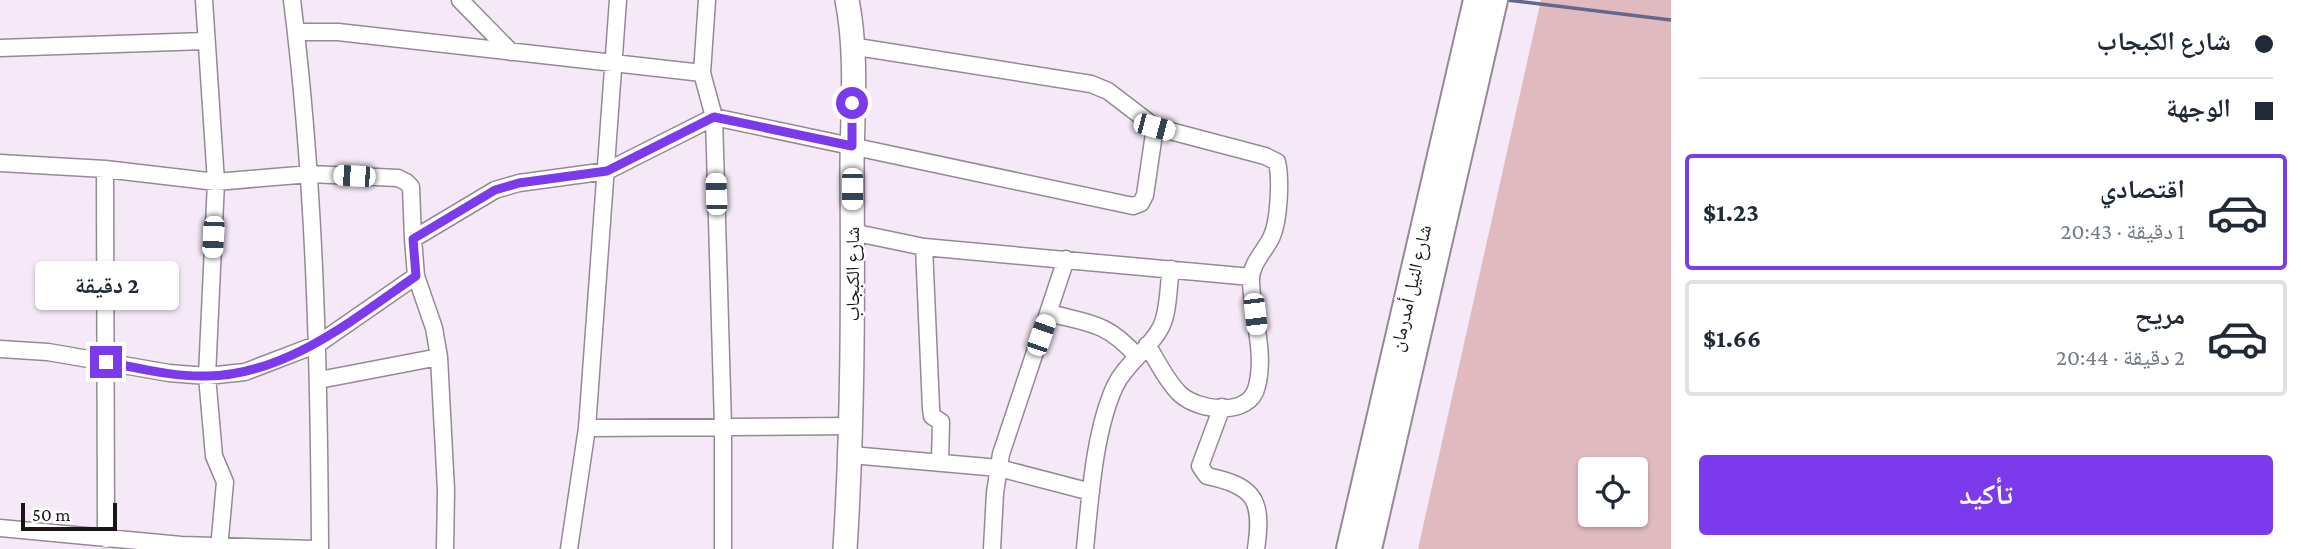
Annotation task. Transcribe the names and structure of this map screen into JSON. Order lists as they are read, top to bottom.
{
  "streets": {
    "main road": ["شارع الكبجاب", "شارع النيل أمدرمان"]
  },
  "scale_bar": "50 m",
  "page": {
    "banner": ["شارع الكبجاب", "الوجهة"],
    "list": [
      {
        "name": "اقتصادي",
        "note": "1 دقيقة · 20:43",
        "value": "$1.23"
      },
      {
        "name": "مريح",
        "note": "2 دقيقة · 20:44",
        "value": "$1.66"
      }
    ],
    "bubble": "2 دقيقة",
    "buttons": "تأكيد",
    "scale": "50 m"
  }
}
